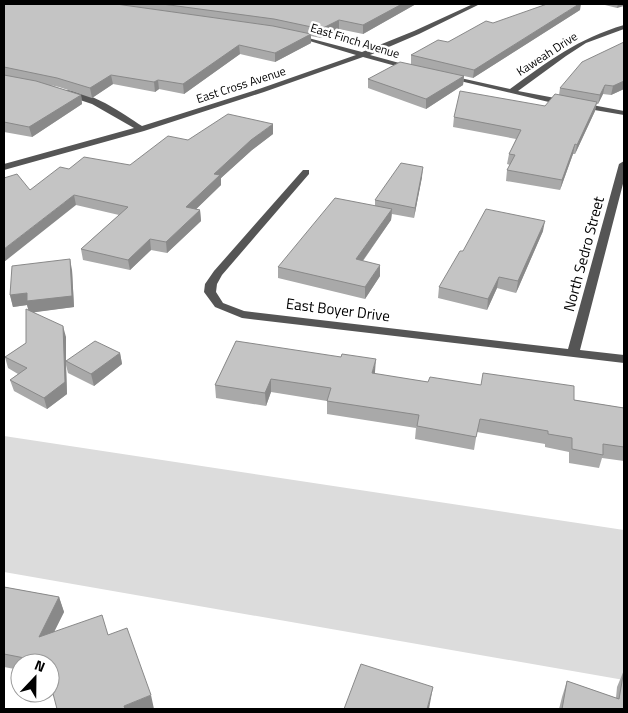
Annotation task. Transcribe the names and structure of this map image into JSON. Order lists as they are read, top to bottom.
{
  "streets": {
    "street": [
      "East Finch Avenue",
      "Kaweah Drive",
      "East Cross Avenue",
      "North Sedro Street",
      "East Boyer Drive"
    ]
  },
  "crossings": [
    ["East Finch Avenue", "East Cross Avenue"],
    ["North Sedro Street", "East Boyer Drive"]
  ],
  "north": "top"
}
